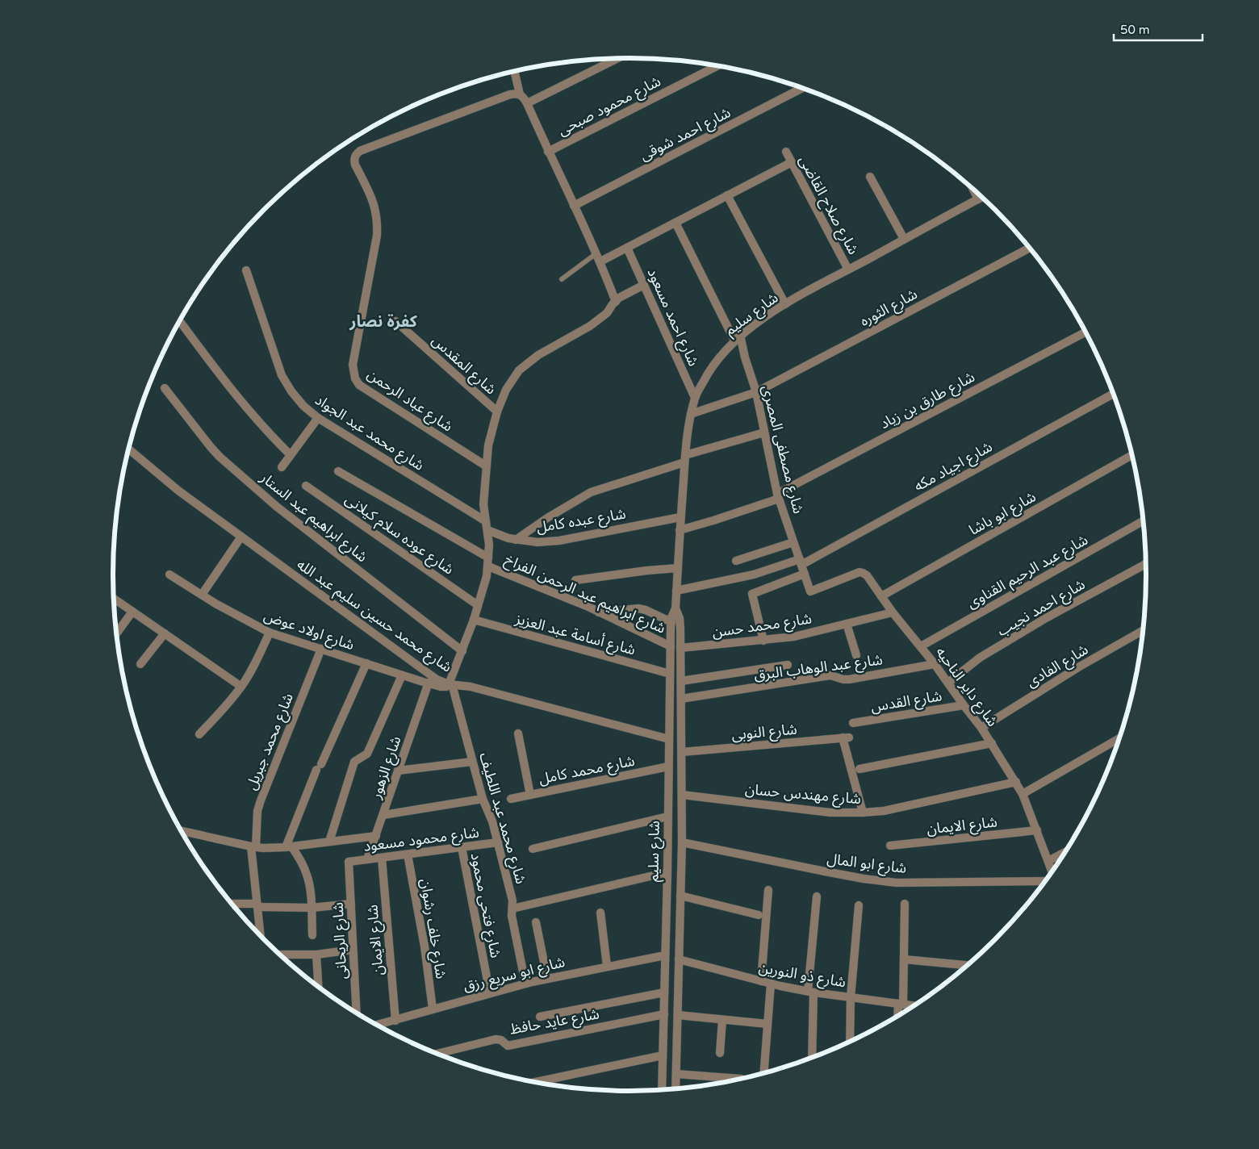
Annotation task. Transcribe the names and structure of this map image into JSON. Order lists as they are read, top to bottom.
{
  "streets": {
    "street": [
      "شارع محمود صبحى",
      "شارع احمد شوقى",
      "شارع صلاح القاضى",
      "شارع الثوره",
      "شارع سليم",
      "شارع احمد مسعود",
      "شارع المقدس",
      "شارع عباد الرحمن",
      "شارع طارق بن زياد",
      "شارع محمد عبد الجواد",
      "شارع مصطفى المصرى",
      "شارع اجياد مكه",
      "شارع ابو باشا",
      "شارع ابراهيم عبد الستار",
      "شارع عبده كامل",
      "شارع عوده سلام كيلانى",
      "شارع عبد الرحيم القناوى",
      "شارع ابراهيم عبد الرحمن الفراخ",
      "شارع احمد نجيب",
      "شارع محمد حسين سليم عبد الله",
      "شارع محمد حسن",
      "شارع اولاد عوض",
      "شارع أسامة عبد العزيز",
      "شارع الفادى",
      "شارع عبد الوهاب البرق",
      "شارع داير الناحيه",
      "شارع القدس",
      "شارع النوبى",
      "شارع محمد جبريل",
      "شارع الزهور",
      "شارع محمد كامل",
      "شارع مهندس حسان",
      "شارع محمد عبد اللطيف",
      "شارع الايمان",
      "شارع محمود مسعود",
      "شارع ابو المال",
      "شارع فتحى محمود",
      "شارع خلف رشوان",
      "شارع الريحانى",
      "شارع ابو سريع رزق",
      "شارع ذو النورين",
      "شارع عايد حافظ"
    ]
  },
  "crossings": [
    ["شارع صلاح القاضى", "شارع سليم"],
    ["شارع الثوره", "شارع سليم"],
    ["شارع الثوره", "شارع مصطفى المصرى"],
    ["شارع سليم", "شارع احمد مسعود"],
    ["شارع سليم", "شارع طارق بن زياد"],
    ["شارع سليم", "شارع مصطفى المصرى"],
    ["شارع سليم", "شارع اجياد مكه"],
    ["شارع سليم", "شارع عبده كامل"],
    ["شارع سليم", "شارع ابراهيم عبد الرحمن الفراخ"],
    ["شارع سليم", "شارع محمد حسين سليم عبد الله"],
    ["شارع سليم", "شارع محمد حسن"],
    ["شارع سليم", "شارع أسامة عبد العزيز"],
    ["شارع سليم", "شارع عبد الوهاب البرق"],
    ["شارع سليم", "شارع النوبى"],
    ["شارع سليم", "شارع محمد كامل"],
    ["شارع سليم", "شارع مهندس حسان"],
    ["شارع سليم", "شارع ابو المال"],
    ["شارع سليم", "شارع ابو سريع رزق"],
    ["شارع سليم", "شارع ذو النورين"],
    ["شارع سليم", "شارع عايد حافظ"],
    ["شارع طارق بن زياد", "شارع مصطفى المصرى"],
    ["شارع مصطفى المصرى", "شارع اجياد مكه"],
    ["شارع مصطفى المصرى", "شارع داير الناحيه"],
    ["شارع ابو باشا", "شارع داير الناحيه"],
    ["شارع عبد الرحيم القناوى", "شارع داير الناحيه"],
    ["شارع احمد نجيب", "شارع داير الناحيه"],
    ["شارع محمد حسين سليم عبد الله", "شارع اولاد عوض"],
    ["شارع محمد حسين سليم عبد الله", "شارع محمد عبد اللطيف"],
    ["شارع محمد حسن", "شارع داير الناحيه"],
    ["شارع اولاد عوض", "شارع محمد جبريل"],
    ["شارع اولاد عوض", "شارع الزهور"],
    ["شارع اولاد عوض", "شارع محمد عبد اللطيف"],
    ["شارع الفادى", "شارع داير الناحيه"],
    ["شارع عبد الوهاب البرق", "شارع داير الناحيه"],
    ["شارع داير الناحيه", "شارع القدس"],
    ["شارع داير الناحيه", "شارع مهندس حسان"],
    ["شارع داير الناحيه", "شارع الايمان"],
    ["شارع النوبى", "شارع مهندس حسان"],
    ["شارع الزهور", "شارع محمود مسعود"],
    ["شارع محمد عبد اللطيف", "شارع محمود مسعود"],
    ["شارع محمد عبد اللطيف", "شارع ابو سريع رزق"],
    ["شارع الايمان", "شارع محمود مسعود"],
    ["شارع الايمان", "شارع ابو سريع رزق"],
    ["شارع محمود مسعود", "شارع فتحى محمود"],
    ["شارع محمود مسعود", "شارع خلف رشوان"],
    ["شارع محمود مسعود", "شارع الريحانى"],
    ["شارع فتحى محمود", "شارع ابو سريع رزق"],
    ["شارع خلف رشوان", "شارع ابو سريع رزق"]
  ],
  "districts": ["كفرة نصار"],
  "scale_bar": "50 m"
}
